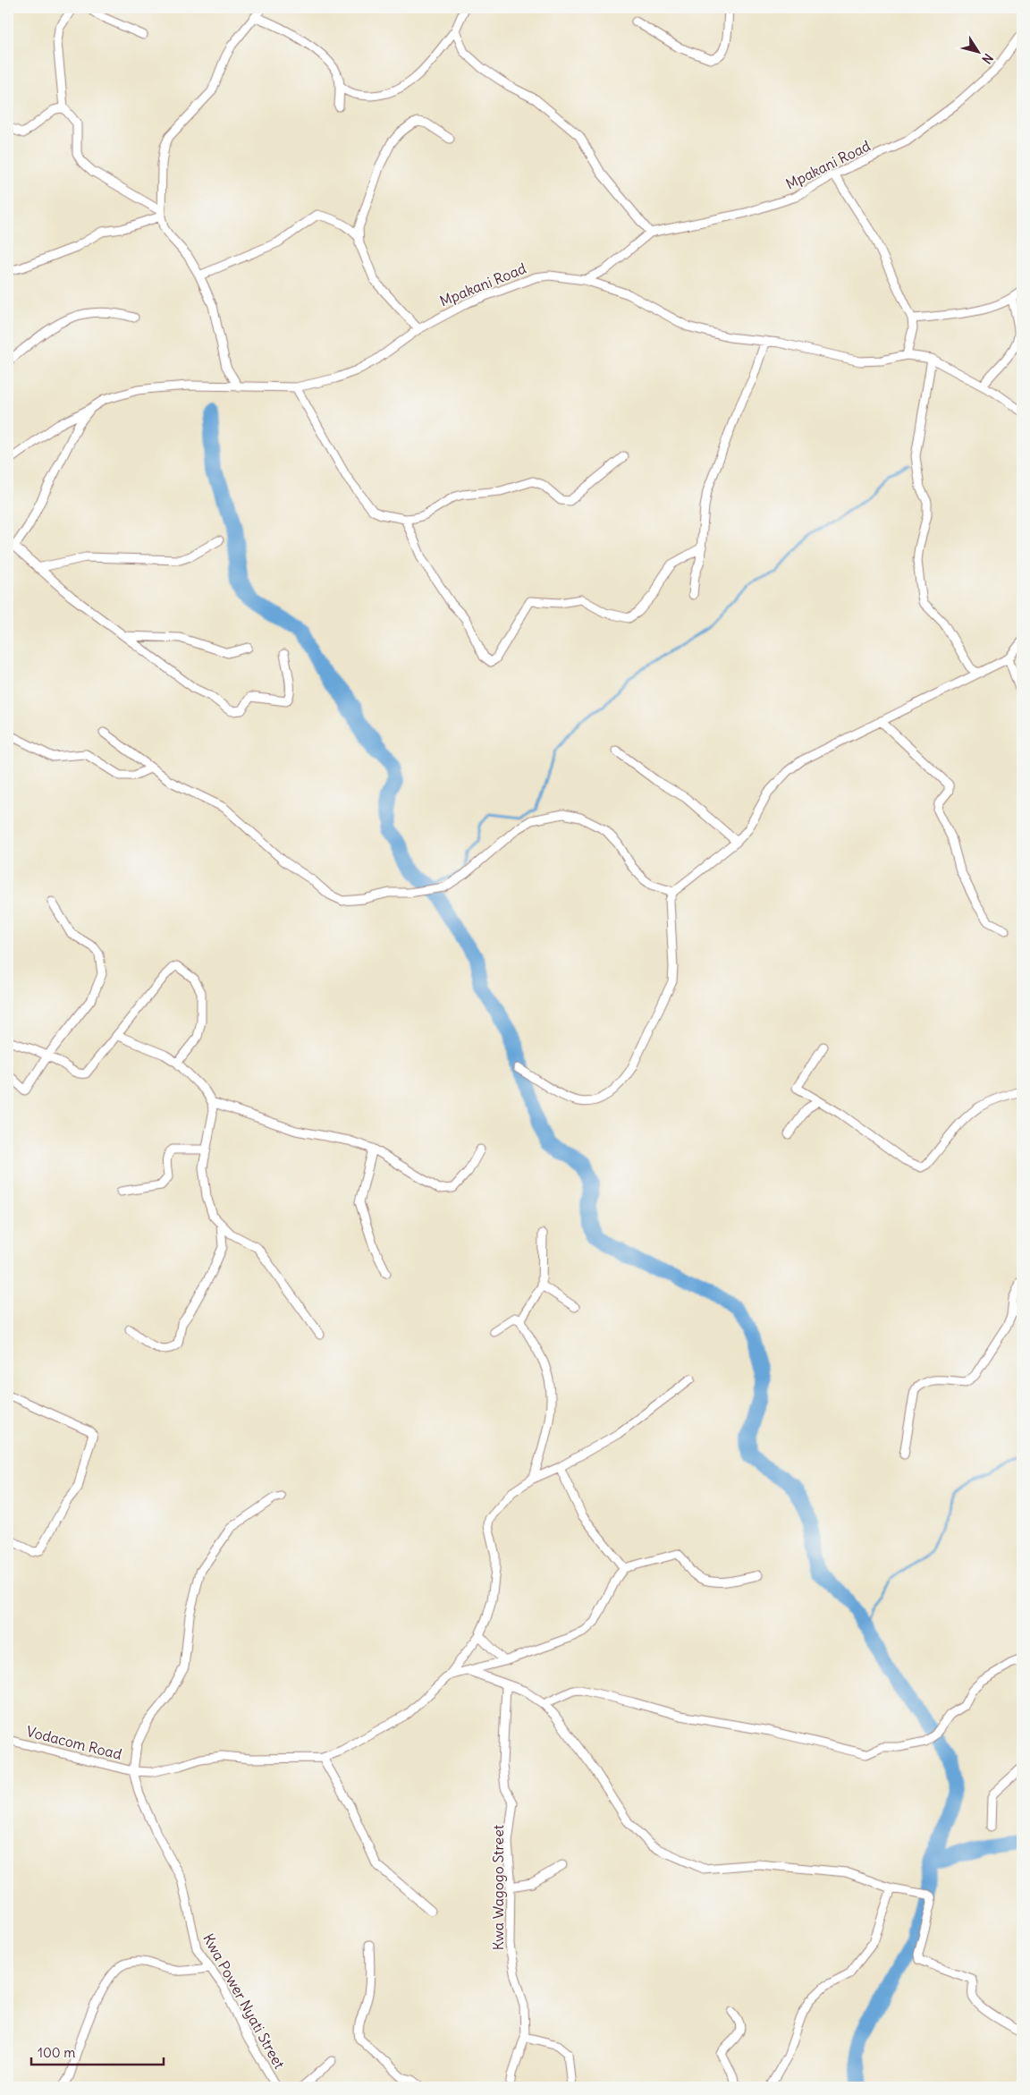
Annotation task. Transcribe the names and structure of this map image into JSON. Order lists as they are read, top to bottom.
{
  "streets": {
    "street": [
      "Mpakani Road",
      "Vodacom Road",
      "Kwa Wagogo Street",
      "Kwa Power Nyati Street"
    ]
  },
  "crossings": [
    ["Vodacom Road", "Kwa Power Nyati Street"]
  ],
  "scale_bar": "100 m",
  "north": "bottom right"
}
